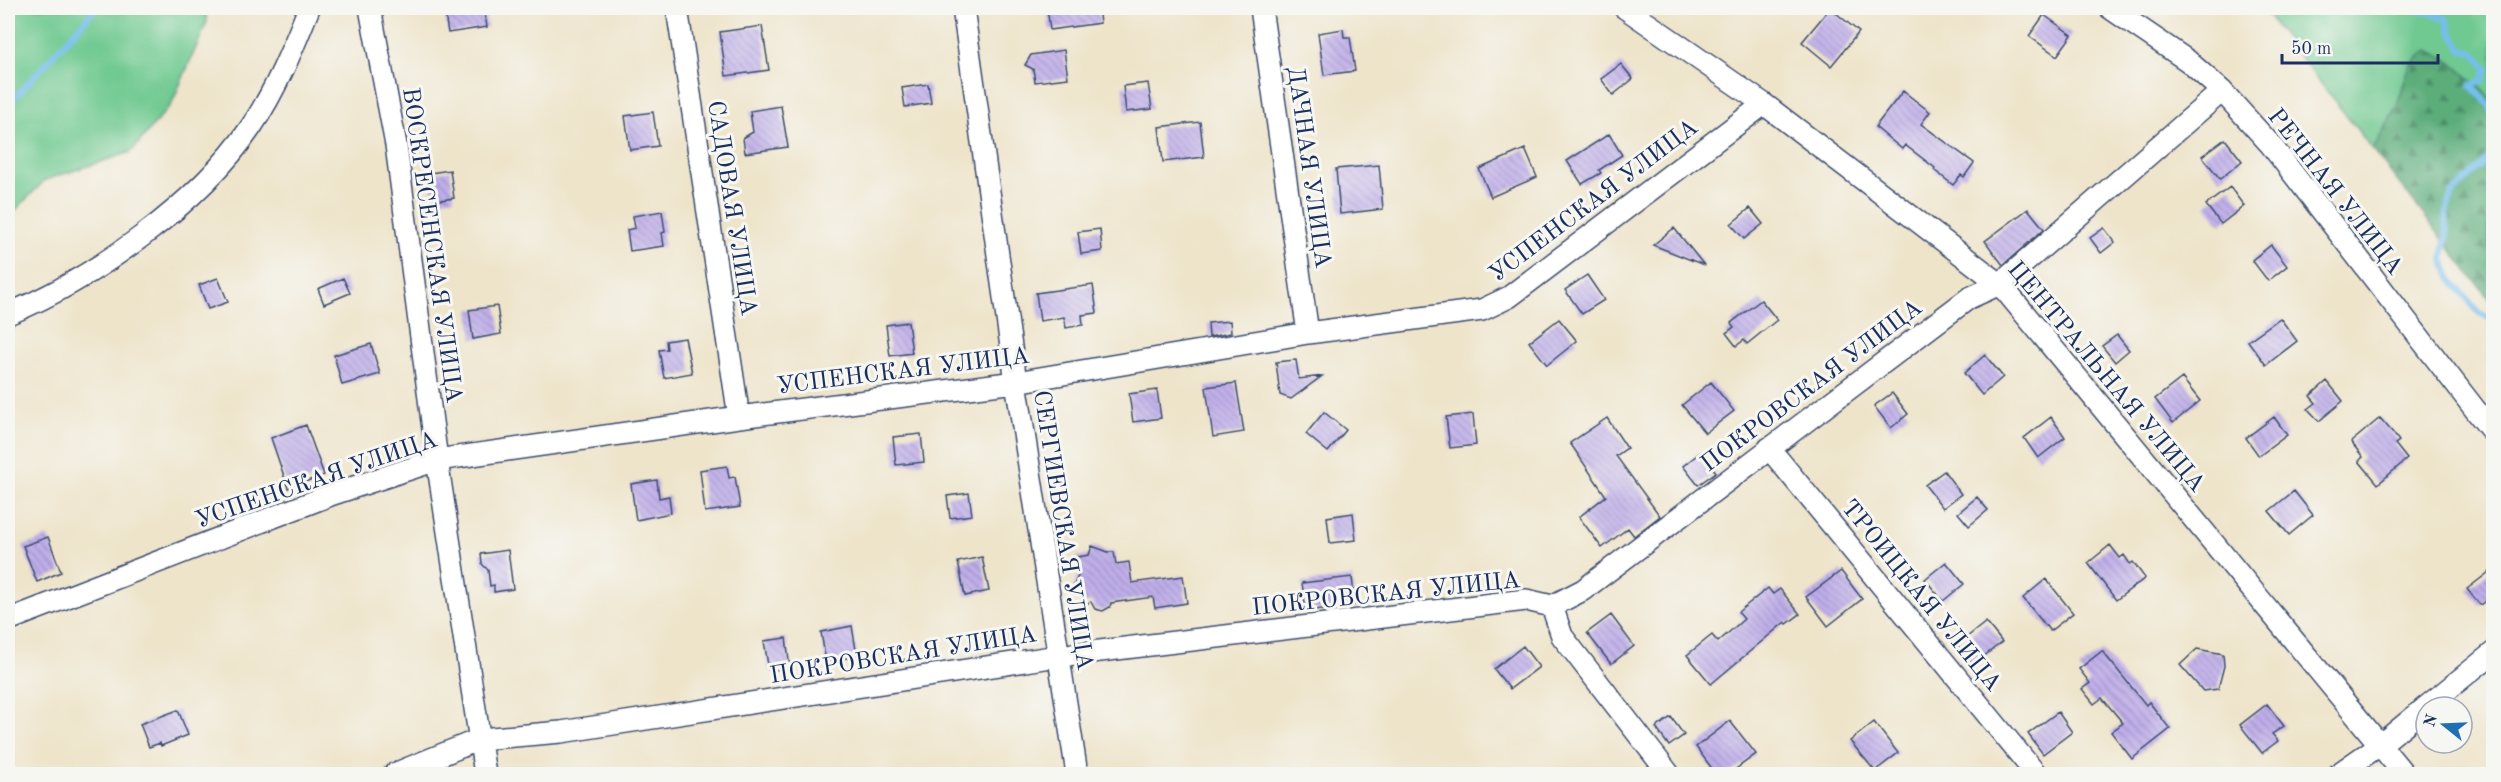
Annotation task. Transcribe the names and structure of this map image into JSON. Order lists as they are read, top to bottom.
{
  "streets": {
    "street": [
      "ДАЧНАЯ УЛИЦА",
      "РЕЧНАЯ УЛИЦА",
      "УСПЕНСКАЯ УЛИЦА",
      "САДОВАЯ УЛИЦА",
      "ВОСКРЕСЕНСКАЯ УЛИЦА",
      "ЦЕНТРАЛЬНАЯ УЛИЦА",
      "ПОКРОВСКАЯ УЛИЦА",
      "СЕРГИЕВСКАЯ УЛИЦА",
      "ТРОИЦКАЯ УЛИЦА"
    ]
  },
  "crossings": [
    ["ДАЧНАЯ УЛИЦА", "УСПЕНСКАЯ УЛИЦА"],
    ["РЕЧНАЯ УЛИЦА", "ПОКРОВСКАЯ УЛИЦА"],
    ["УСПЕНСКАЯ УЛИЦА", "САДОВАЯ УЛИЦА"],
    ["УСПЕНСКАЯ УЛИЦА", "ВОСКРЕСЕНСКАЯ УЛИЦА"],
    ["УСПЕНСКАЯ УЛИЦА", "ЦЕНТРАЛЬНАЯ УЛИЦА"],
    ["УСПЕНСКАЯ УЛИЦА", "СЕРГИЕВСКАЯ УЛИЦА"],
    ["ВОСКРЕСЕНСКАЯ УЛИЦА", "ПОКРОВСКАЯ УЛИЦА"],
    ["ЦЕНТРАЛЬНАЯ УЛИЦА", "ПОКРОВСКАЯ УЛИЦА"],
    ["ПОКРОВСКАЯ УЛИЦА", "СЕРГИЕВСКАЯ УЛИЦА"],
    ["ПОКРОВСКАЯ УЛИЦА", "ТРОИЦКАЯ УЛИЦА"]
  ],
  "scale_bar": "50 m",
  "north": "left"
}
